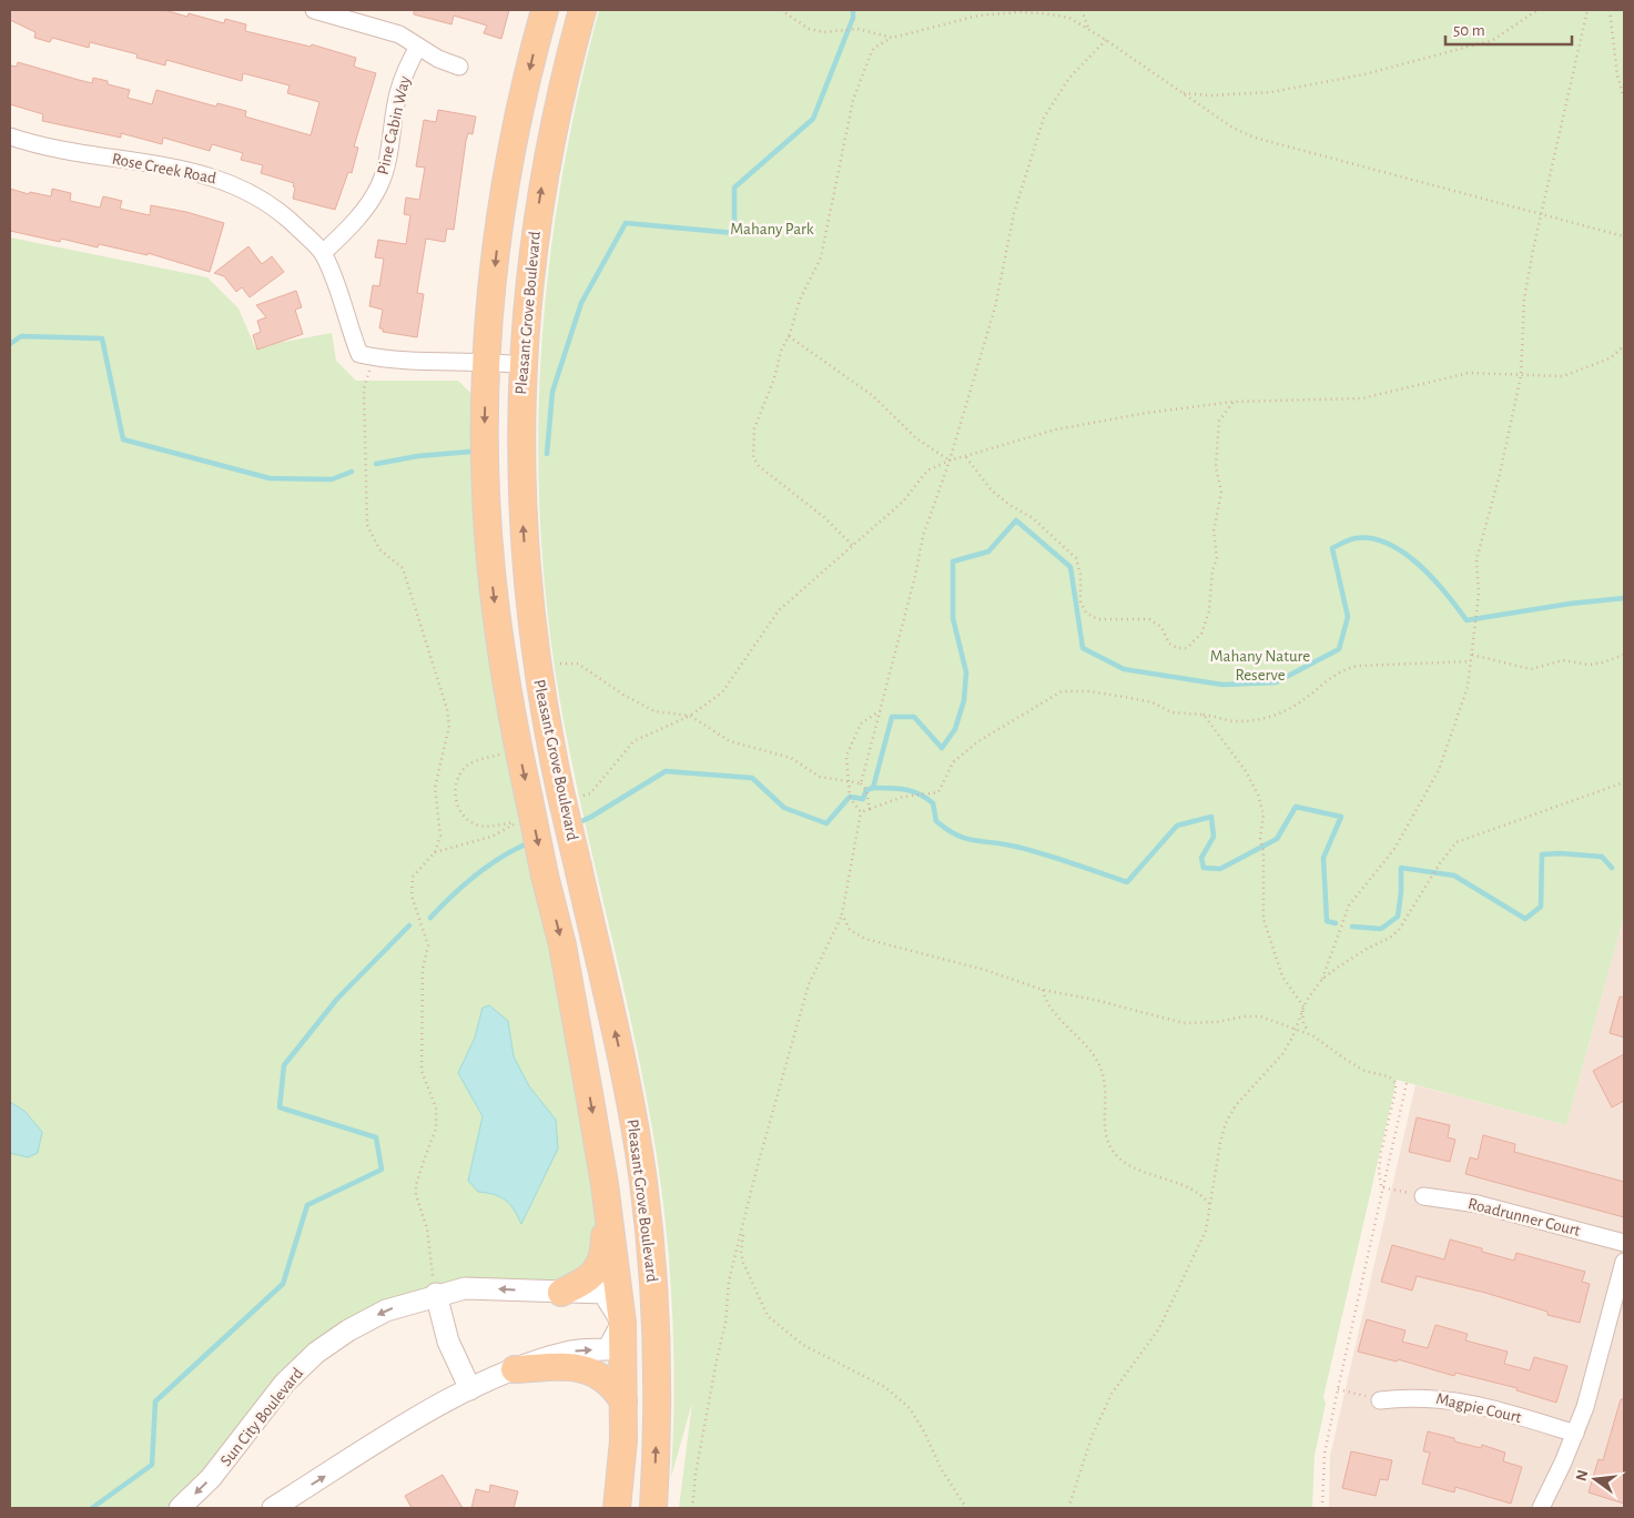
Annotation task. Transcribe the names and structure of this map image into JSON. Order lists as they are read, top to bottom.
{
  "streets": {
    "main road": ["Pleasant Grove Boulevard"],
    "street": [
      "Pine Cabin Way",
      "Rose Creek Road",
      "Roadrunner Court",
      "Magpie Court",
      "Sun City Boulevard"
    ]
  },
  "crossings": [
    ["Pine Cabin Way", "Rose Creek Road"],
    ["Pleasant Grove Boulevard", "Sun City Boulevard"]
  ],
  "parks": ["Mahany Park", "Mahany Nature Reserve"],
  "scale_bar": "50 m",
  "north": "left"
}
